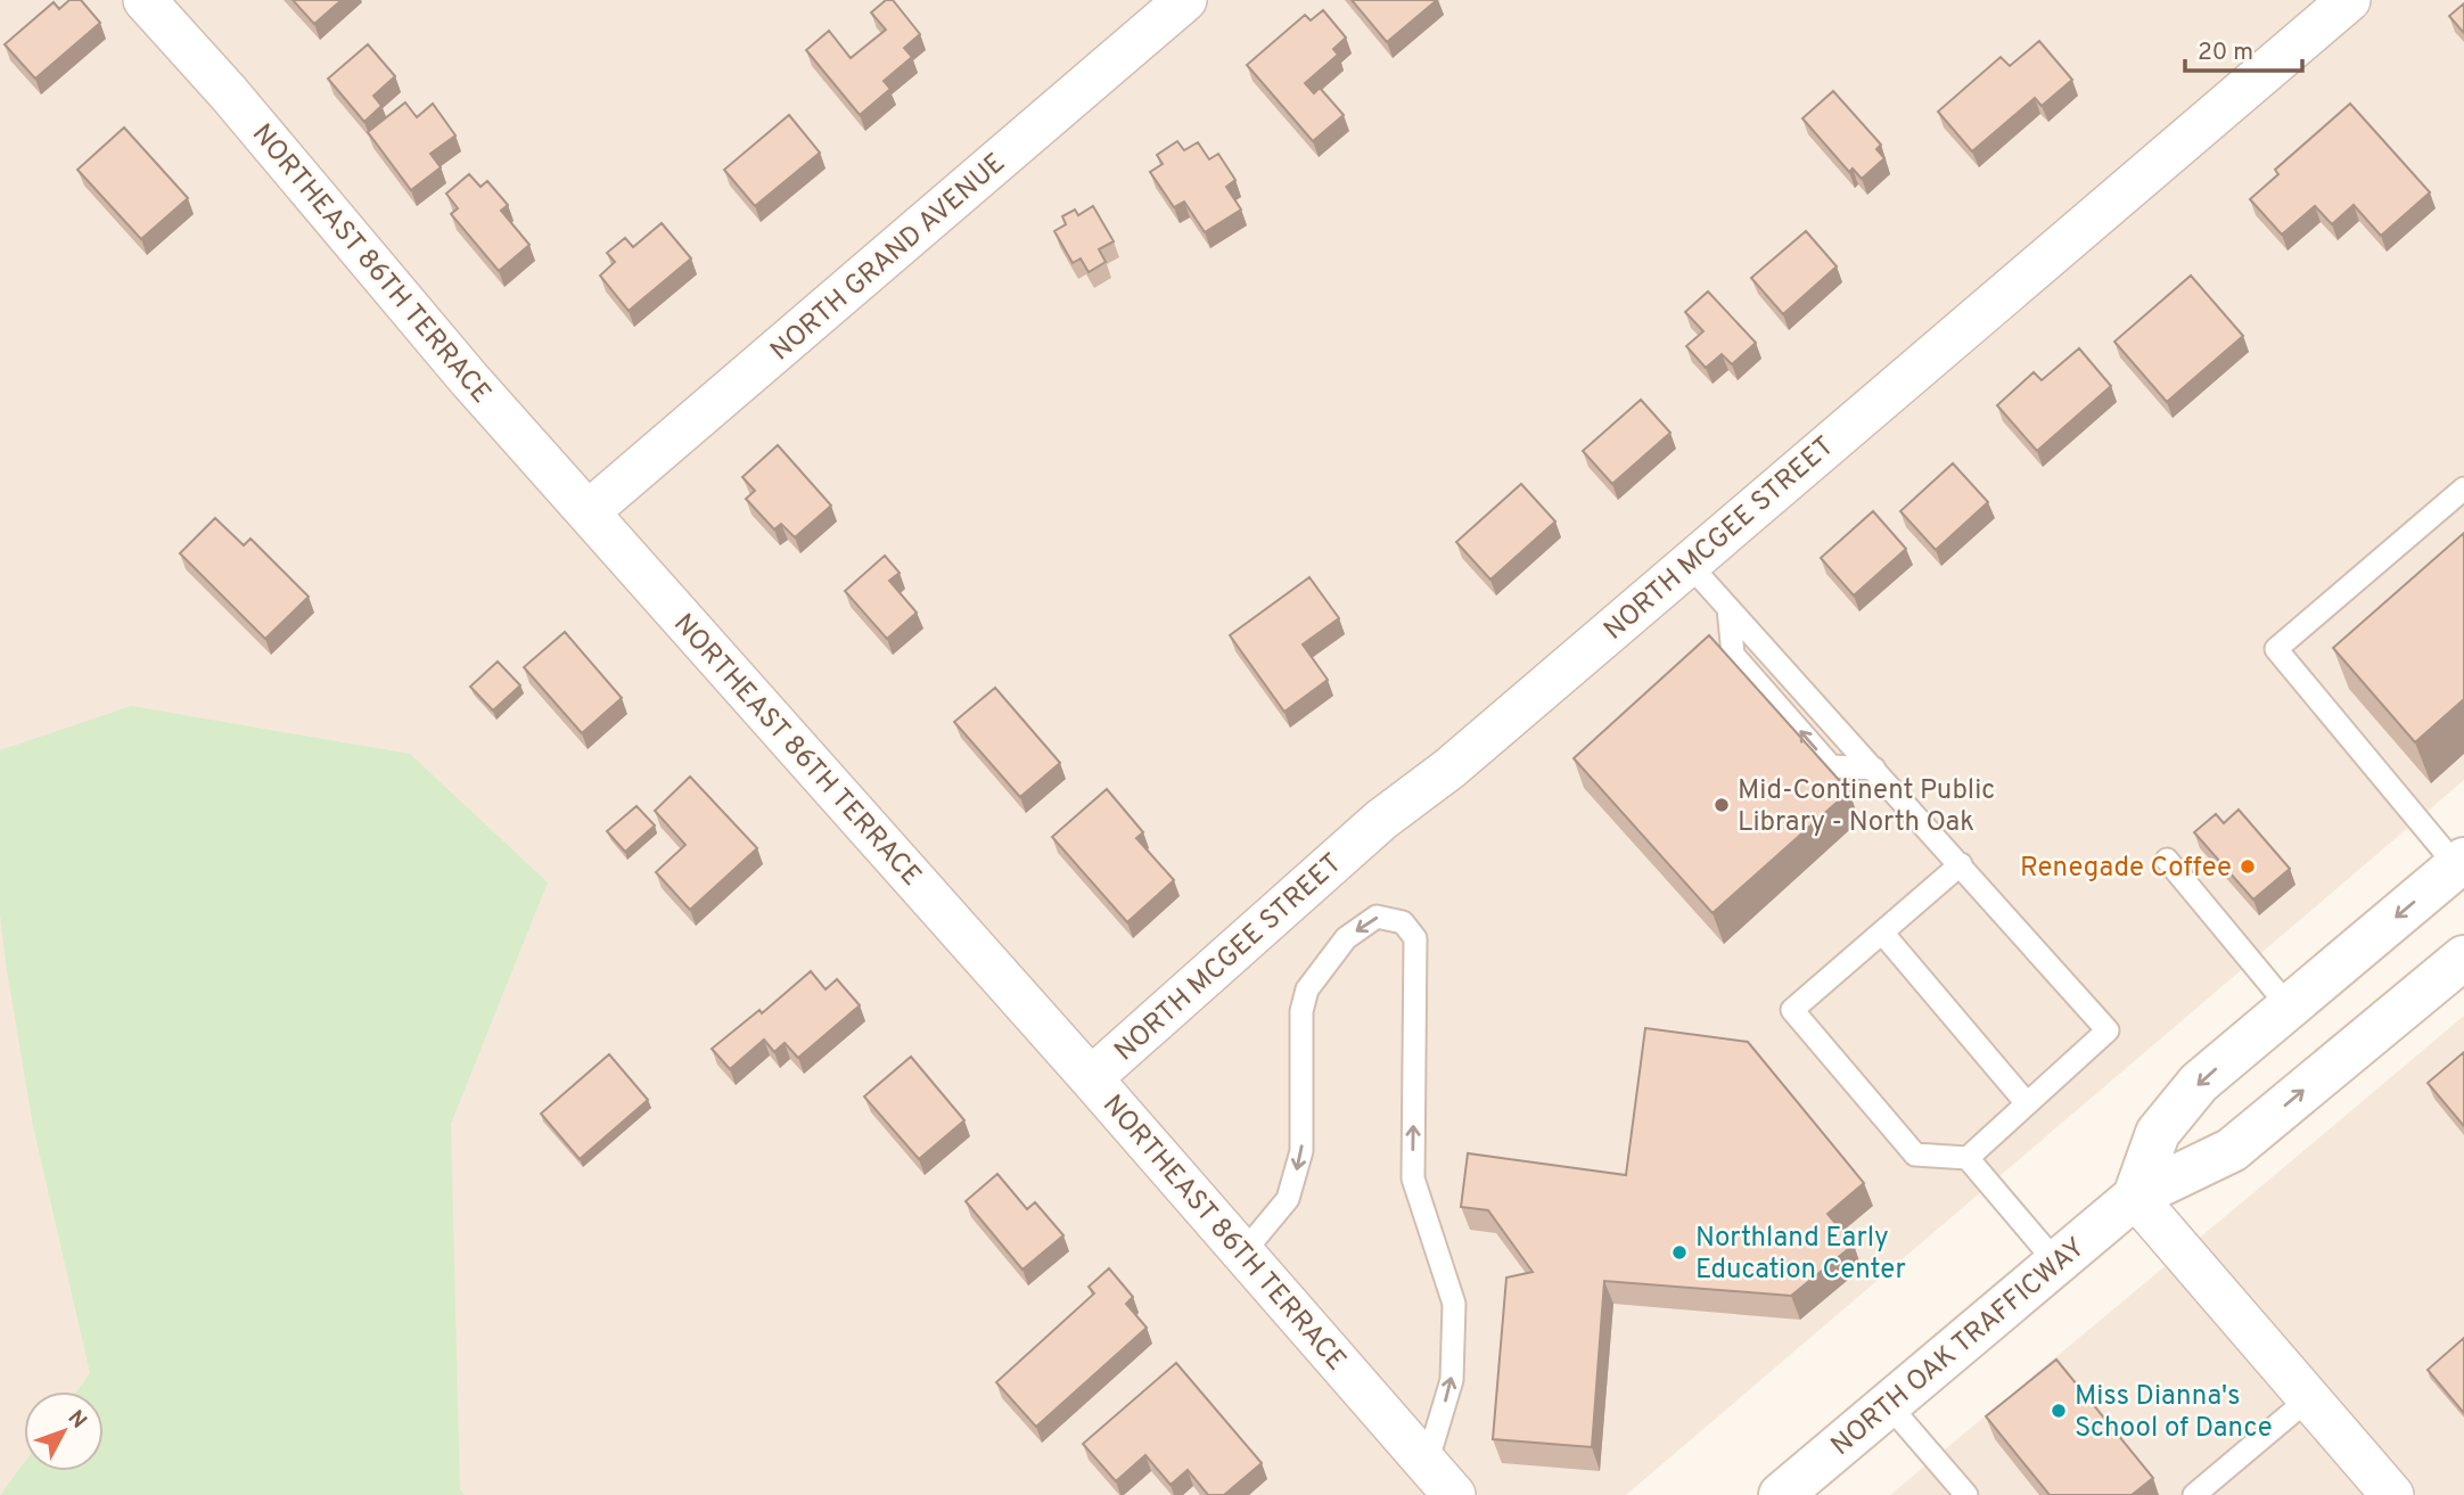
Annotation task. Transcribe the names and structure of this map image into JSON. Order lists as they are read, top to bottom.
{
  "streets": {
    "main road": ["NORTH OAK TRAFFICWAY"],
    "street": ["NORTH GRAND AVENUE", "NORTHEAST 86TH TERRACE", "NORTH MCGEE STREET"]
  },
  "crossings": [
    ["NORTH GRAND AVENUE", "NORTHEAST 86TH TERRACE"],
    ["NORTHEAST 86TH TERRACE", "NORTH MCGEE STREET"]
  ],
  "places": [
    "Mid-Continent Public Library - North Oak",
    "Renegade Coffee",
    "Northland Early Education Center",
    "Miss Dianna's School of Dance"
  ],
  "scale_bar": "20 m",
  "north": "top right"
}
